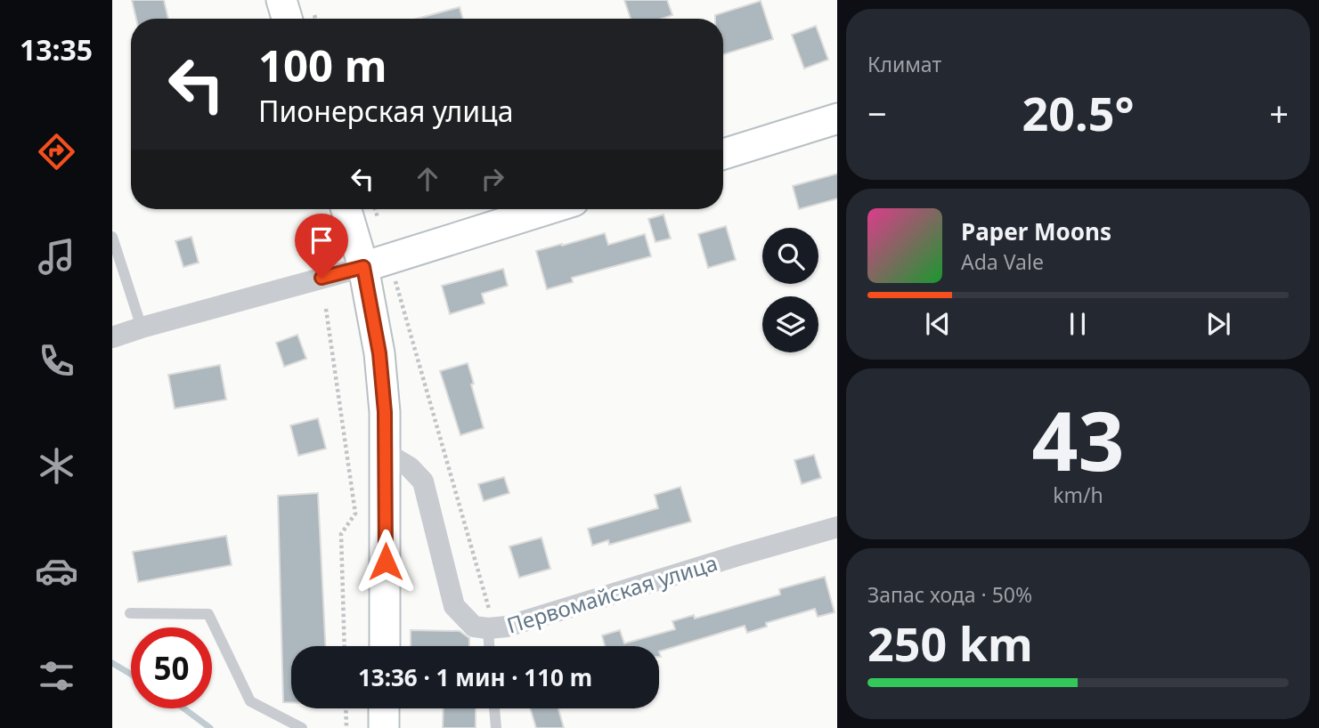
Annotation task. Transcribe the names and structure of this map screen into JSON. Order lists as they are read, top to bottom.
{
  "streets": {
    "street": ["Первомайская улица"]
  },
  "page": {
    "tabs": "13:35",
    "tile": [
      "Климат",
      ["43", "km/h"],
      ["Запас хода · 50%", "250 km"]
    ],
    "turn": ["100 m", "Пионерская улица"],
    "heat": ["−", "20.5°", "+"],
    "song": ["Paper Moons", "Ada Vale"],
    "limit": "50",
    "trip": "13:36 · 1 мин · 110 m"
  }
}
